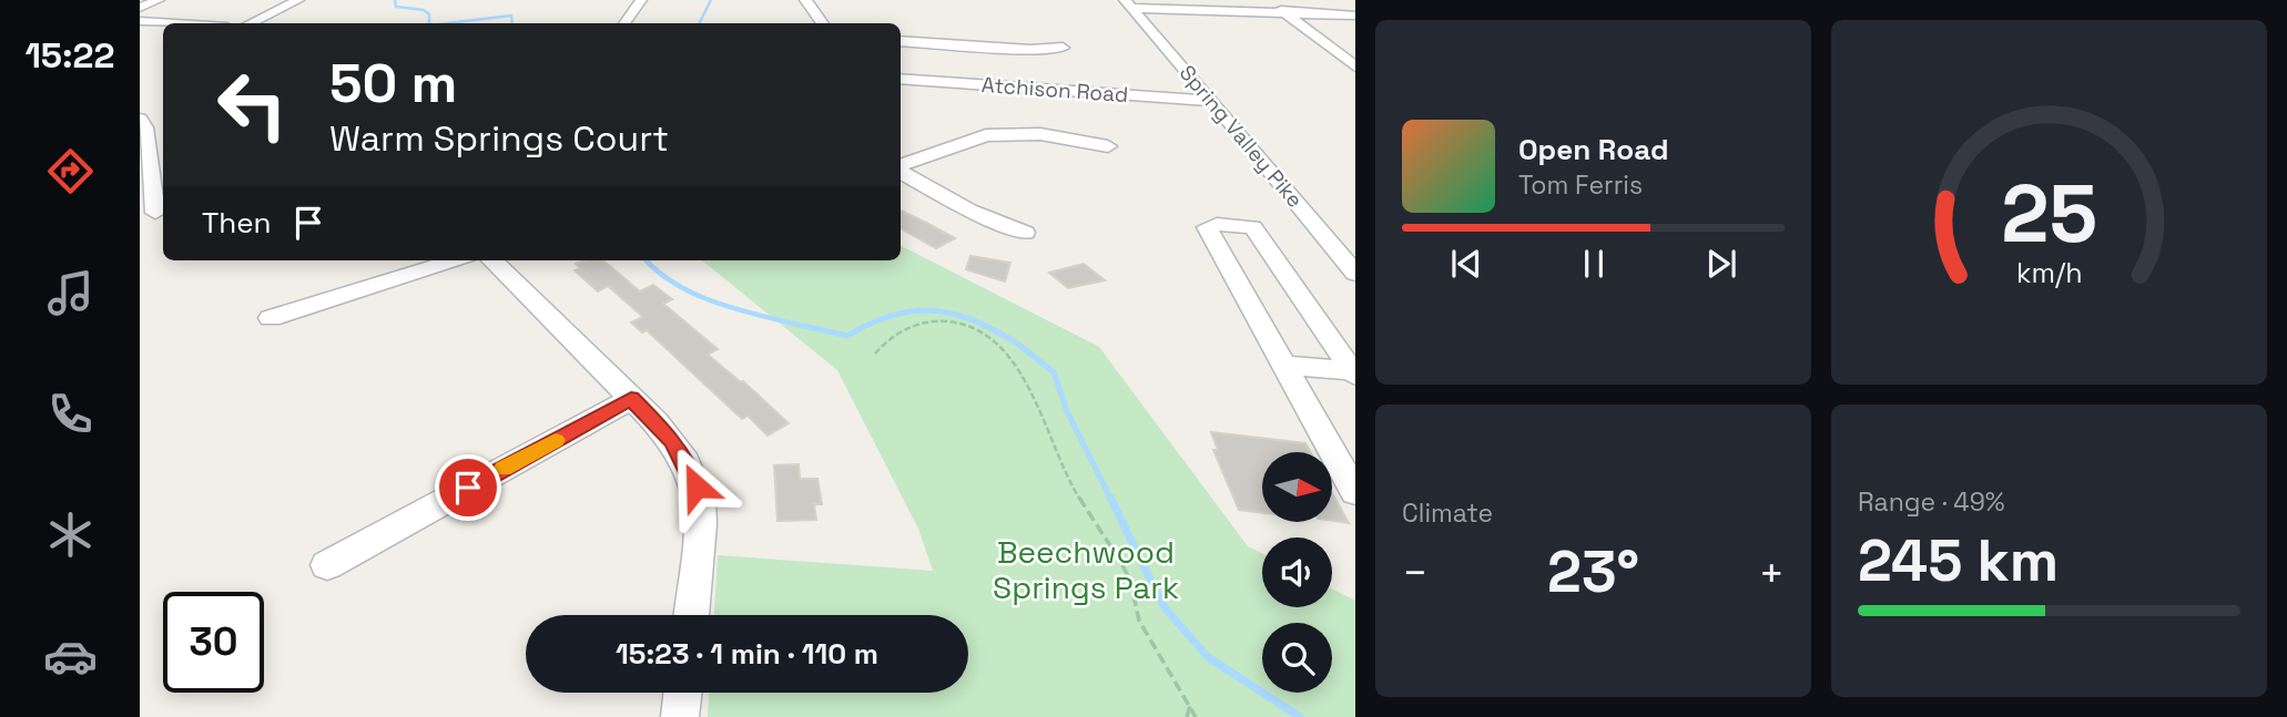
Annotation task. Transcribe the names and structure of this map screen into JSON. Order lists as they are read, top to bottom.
{
  "streets": {
    "street": ["Atchison Road", "Spring Valley Pike"]
  },
  "crossings": [
    ["Atchison Road", "Spring Valley Pike"]
  ],
  "parks": ["Beechwood Springs Park"],
  "north": "right",
  "page": {
    "tabs": "15:22",
    "turn": ["50 m", "Warm Springs Court"],
    "song": ["Open Road", "Tom Ferris"],
    "then": "Then",
    "tile": [
      "Climate",
      ["Range · 49%", "245 km"]
    ],
    "heat": ["−", "23°", "+"],
    "limit": "30",
    "trip": "15:23 · 1 min · 110 m",
    "gauge": ["25", "km/h"]
  }
}
